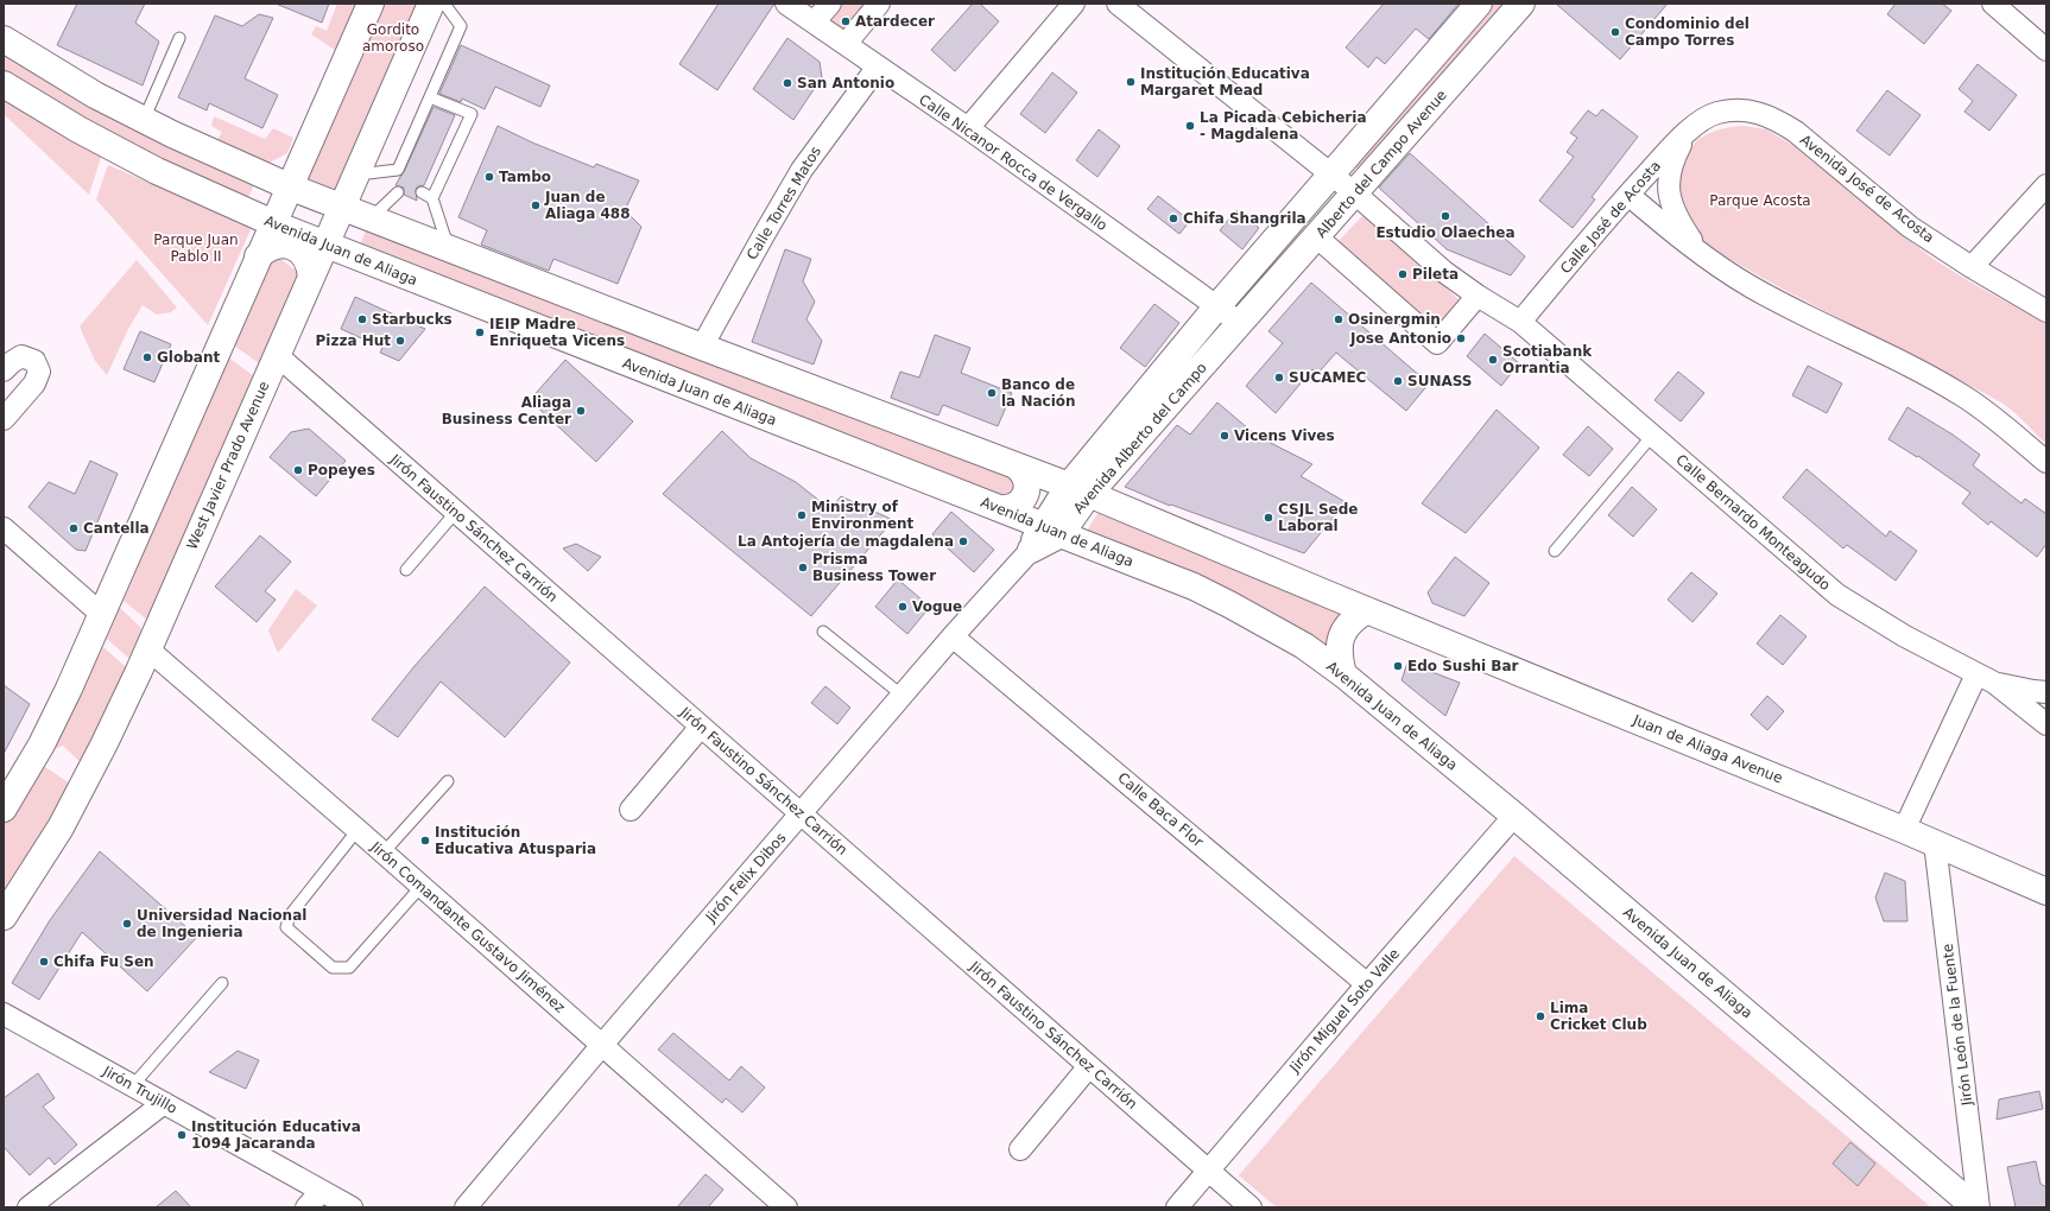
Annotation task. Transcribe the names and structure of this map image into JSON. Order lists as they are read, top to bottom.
{
  "streets": {
    "main road": [
      "Alberto del Campo Avenue",
      "Avenida Juan de Aliaga",
      "Avenida Alberto del Campo",
      "West Javier Prado Avenue",
      "Juan de Aliaga Avenue"
    ],
    "street": [
      "Calle Nicanor Rocca de Vergallo",
      "Avenida José de Acosta",
      "Calle Torres Matos",
      "Calle José de Acosta",
      "Calle Bernardo Monteagudo",
      "Jirón Faustino Sánchez Carrión",
      "Calle Baca Flor",
      "Jirón Felix Dibos",
      "Jirón Comandante Gustavo Jiménez",
      "Jirón Miguel Soto Valle",
      "Jirón León de la Fuente",
      "Jirón Trujillo"
    ]
  },
  "crossings": [
    ["Calle Nicanor Rocca de Vergallo", "Alberto del Campo Avenue"],
    ["Calle Nicanor Rocca de Vergallo", "Calle Torres Matos"],
    ["Calle Nicanor Rocca de Vergallo", "Avenida Alberto del Campo"],
    ["Alberto del Campo Avenue", "Avenida Alberto del Campo"],
    ["Alberto del Campo Avenue", "Calle Bernardo Monteagudo"],
    ["Avenida José de Acosta", "Calle José de Acosta"],
    ["Calle José de Acosta", "Calle Bernardo Monteagudo"],
    ["Avenida Juan de Aliaga", "Avenida Alberto del Campo"],
    ["Avenida Juan de Aliaga", "West Javier Prado Avenue"],
    ["Avenida Juan de Aliaga", "Jirón Miguel Soto Valle"],
    ["Avenida Alberto del Campo", "Jirón Felix Dibos"],
    ["West Javier Prado Avenue", "Jirón Faustino Sánchez Carrión"],
    ["West Javier Prado Avenue", "Jirón Comandante Gustavo Jiménez"],
    ["Jirón Faustino Sánchez Carrión", "Jirón Felix Dibos"],
    ["Jirón Faustino Sánchez Carrión", "Jirón Miguel Soto Valle"],
    ["Juan de Aliaga Avenue", "Jirón León de la Fuente"],
    ["Calle Baca Flor", "Jirón Felix Dibos"],
    ["Calle Baca Flor", "Jirón Miguel Soto Valle"],
    ["Jirón Felix Dibos", "Jirón Comandante Gustavo Jiménez"]
  ],
  "parks": ["Gordito amoroso", "Parque Acosta", "Parque Juan Pablo II"],
  "places": [
    "Atardecer",
    "Condominio del Campo Torres",
    "Institución Educativa Margaret Mead",
    "San Antonio",
    "La Picada Cebicheria - Magdalena",
    "Tambo",
    "Juan de Aliaga 488",
    "Estudio Olaechea",
    "Chifa Shangrila",
    "Pileta",
    "Starbucks",
    "Osinergmin",
    "IEIP Madre Enriqueta Vicens",
    "Jose Antonio",
    "Pizza Hut",
    "Globant",
    "Scotiabank Orrantia",
    "SUCAMEC",
    "SUNASS",
    "Banco de la Nación",
    "Aliaga Business Center",
    "Vicens Vives",
    "Popeyes",
    "Ministry of Environment",
    "CSJL Sede Laboral",
    "Cantella",
    "La Antojería de magdalena",
    "Prisma Business Tower",
    "Vogue",
    "Edo Sushi Bar",
    "Institución Educativa Atusparia",
    "Universidad Nacional de Ingenieria",
    "Chifa Fu Sen",
    "Lima Cricket Club",
    "Institución Educativa 1094 Jacaranda"
  ]
}
